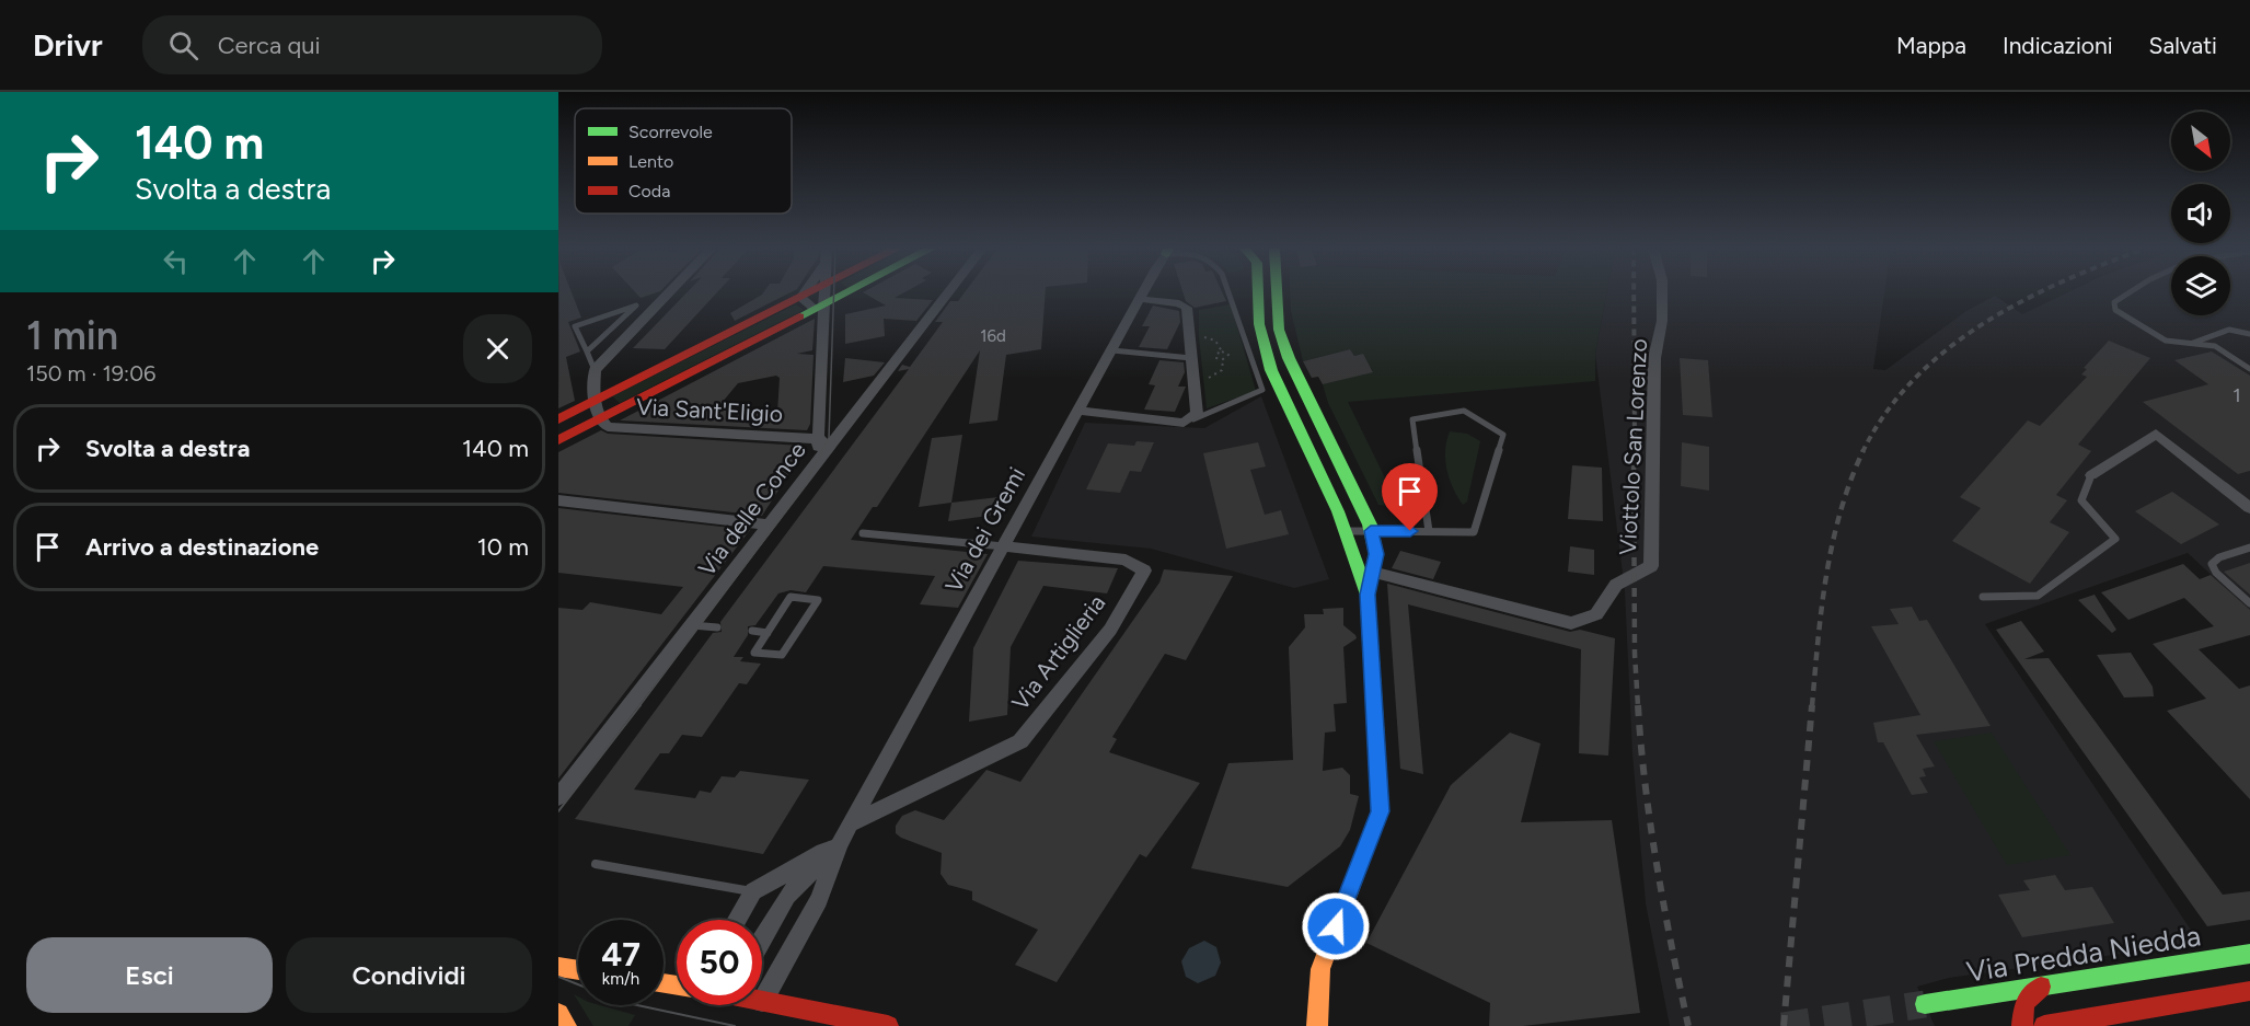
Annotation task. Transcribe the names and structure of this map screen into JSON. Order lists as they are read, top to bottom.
{
  "streets": {
    "main road": ["Via Predda Niedda"],
    "street": [
      "Via Sant'Eligio",
      "Viottolo San Lorenzo",
      "Via delle Conce",
      "Via dei Gremi",
      "Via Artiglieria"
    ]
  },
  "crossings": [
    ["Via dei Gremi", "Via Artiglieria"]
  ],
  "house_numbers": ["16d", "1"],
  "legend": ["Scorrevole", "Lento", "Coda"],
  "north": "bottom right",
  "page": {
    "header": "Drivr",
    "search": "Cerca qui",
    "nav": ["Mappa", "Indicazioni", "Salvati"],
    "turn": ["140 m", "Svolta a destra"],
    "heading": ["1 min", "150 m · 19:06"],
    "list": [
      {
        "name": "Svolta a destra",
        "value": "140 m"
      },
      {
        "name": "Arrivo a destinazione",
        "value": "10 m"
      }
    ],
    "speed": "47 km/h",
    "limit": "50",
    "buttons": ["Esci", "Condividi"]
  }
}
